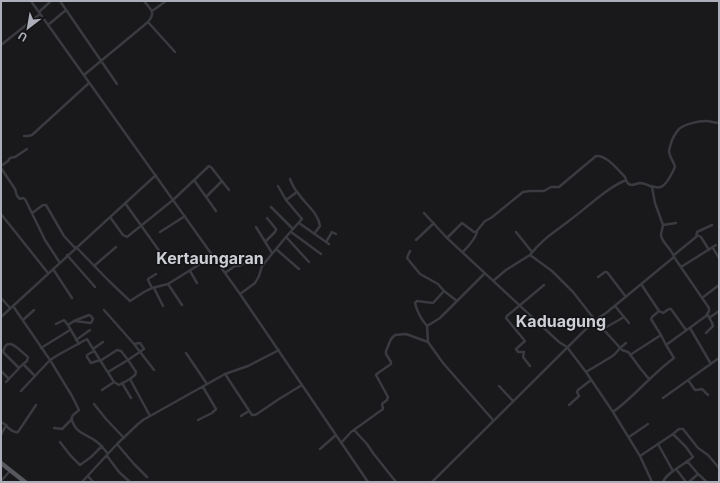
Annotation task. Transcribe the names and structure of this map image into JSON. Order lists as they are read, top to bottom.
{
  "districts": ["Kertaungaran", "Kaduagung"],
  "north": "bottom left"
}
